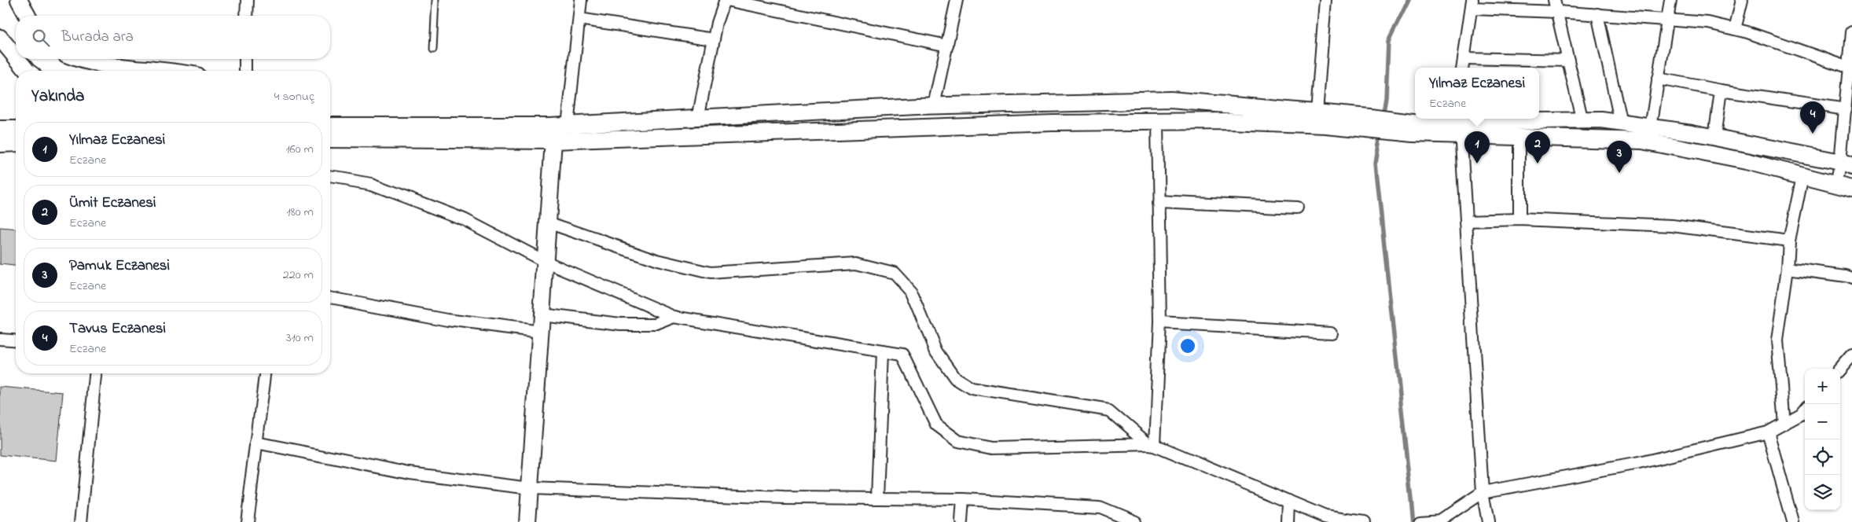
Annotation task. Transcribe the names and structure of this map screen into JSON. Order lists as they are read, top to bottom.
{
  "page": {
    "search": "Burada ara",
    "popup": ["Yılmaz Eczanesi", "Eczane"],
    "heading": ["Yakında", "4 sonuç"],
    "pins": [
      "4",
      "1",
      "2",
      "3"
    ],
    "list": [
      {
        "mark": "1",
        "name": "Yılmaz Eczanesi",
        "note": "Eczane",
        "value": "160 m"
      },
      {
        "mark": "2",
        "name": "Ümit Eczanesi",
        "note": "Eczane",
        "value": "180 m"
      },
      {
        "mark": "3",
        "name": "Pamuk Eczanesi",
        "note": "Eczane",
        "value": "220 m"
      },
      {
        "mark": "4",
        "name": "Tavus Eczanesi",
        "note": "Eczane",
        "value": "310 m"
      }
    ],
    "map_buttons": ["+", "−"]
  }
}
